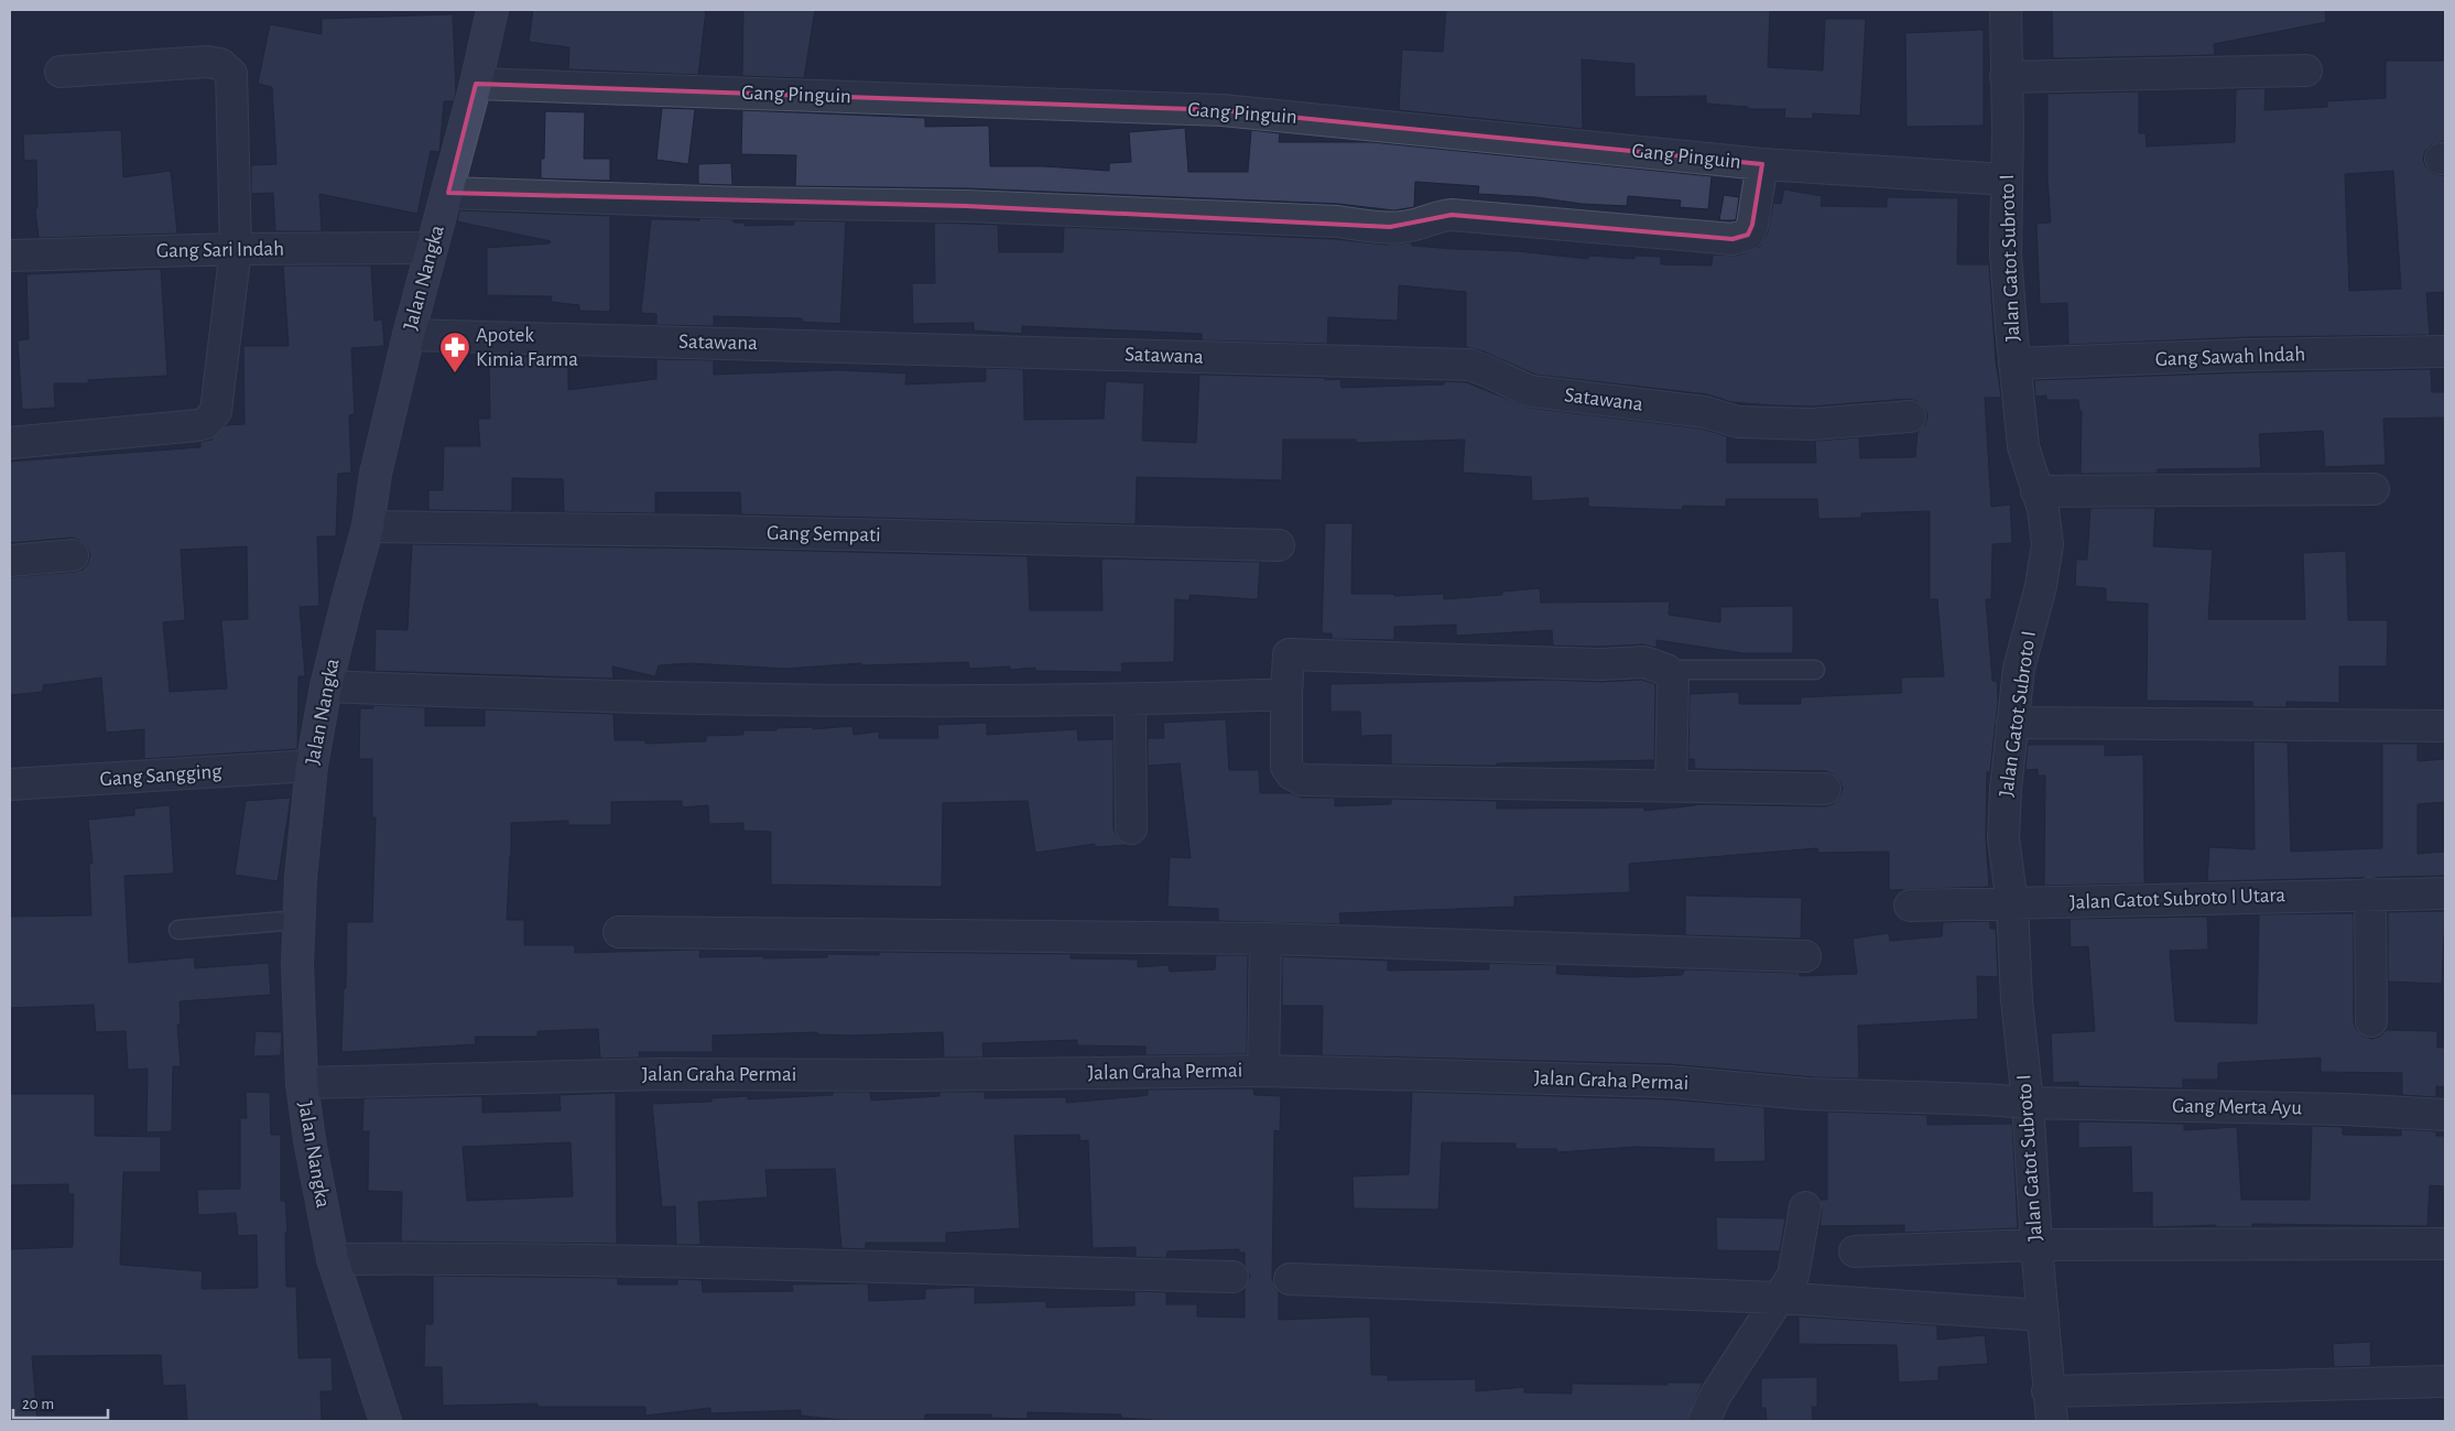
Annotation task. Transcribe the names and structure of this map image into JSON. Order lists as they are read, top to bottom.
{
  "streets": {
    "main road": ["Jalan Nangka"],
    "street": [
      "Gang Pinguin",
      "Gang Sari Indah",
      "Jalan Gatot Subroto I",
      "Satawana",
      "Gang Sawah Indah",
      "Gang Sempati",
      "Gang Sangging",
      "Jalan Gatot Subroto I Utara",
      "Jalan Graha Permai",
      "Gang Merta Ayu"
    ]
  },
  "crossings": [
    ["Gang Pinguin", "Jalan Gatot Subroto I"],
    ["Gang Pinguin", "Jalan Nangka"],
    ["Gang Sari Indah", "Jalan Nangka"],
    ["Jalan Gatot Subroto I", "Gang Sawah Indah"],
    ["Jalan Gatot Subroto I", "Jalan Gatot Subroto I Utara"],
    ["Jalan Gatot Subroto I", "Jalan Graha Permai"],
    ["Jalan Gatot Subroto I", "Gang Merta Ayu"],
    ["Jalan Nangka", "Satawana"],
    ["Jalan Nangka", "Gang Sempati"],
    ["Jalan Nangka", "Gang Sangging"],
    ["Jalan Nangka", "Jalan Graha Permai"],
    ["Jalan Graha Permai", "Gang Merta Ayu"]
  ],
  "places": {
    "pharmacy": ["Apotek Kimia Farma"]
  },
  "scale_bar": "20 m"
}
